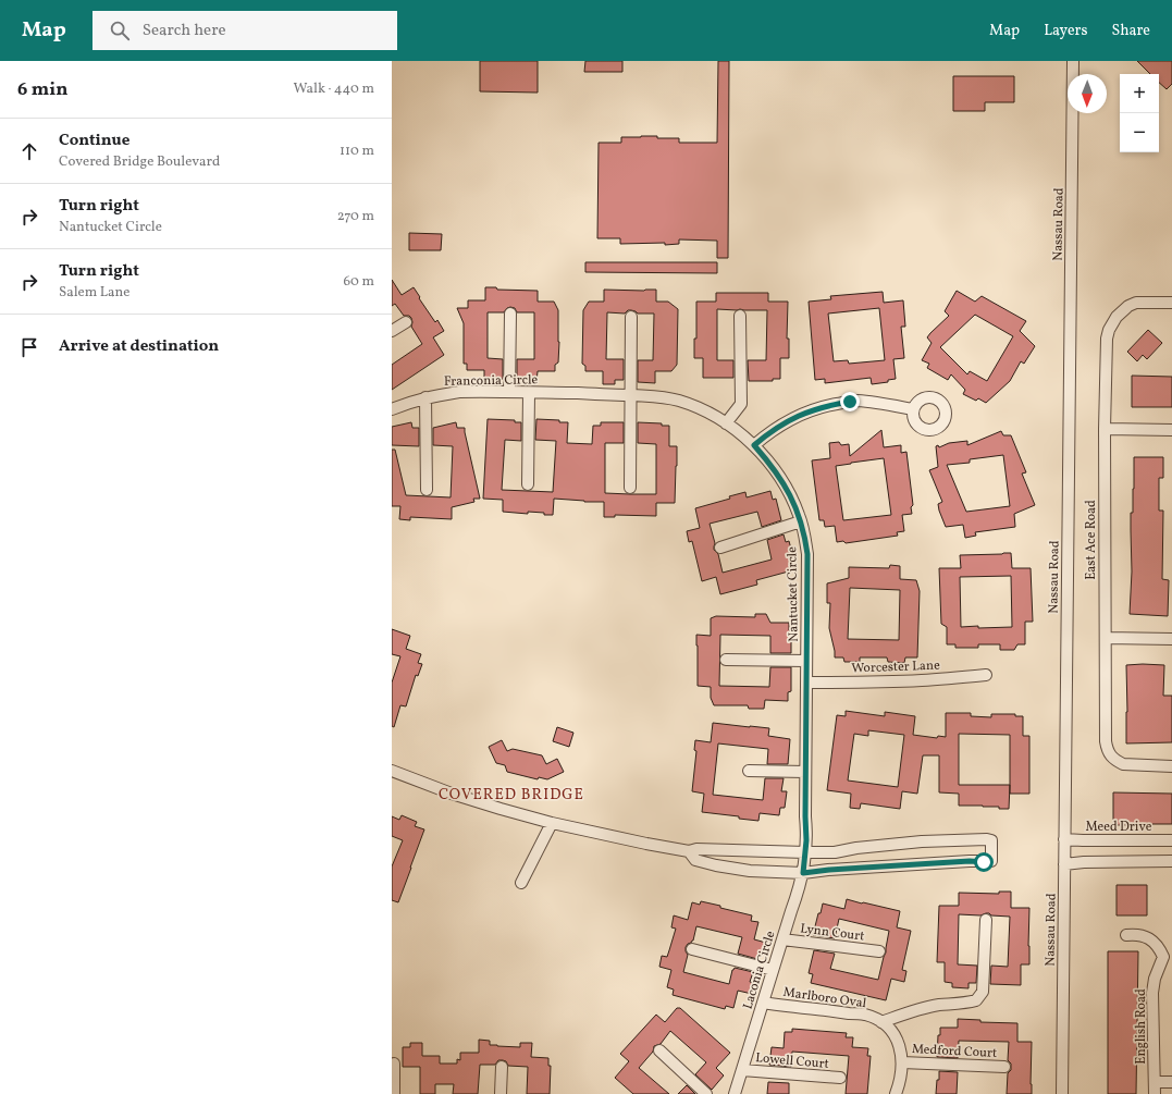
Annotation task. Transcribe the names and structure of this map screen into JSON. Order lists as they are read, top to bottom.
{
  "streets": {
    "street": [
      "Nassau Road",
      "Franconia Circle",
      "East Ace Road",
      "Nantucket Circle",
      "Worcester Lane",
      "Meed Drive",
      "Lynn Court",
      "Laconia Circle",
      "Marlboro Oval",
      "English Road",
      "Medford Court",
      "Lowell Court"
    ]
  },
  "crossings": [
    ["Nassau Road", "Meed Drive"],
    ["Franconia Circle", "Nantucket Circle"],
    ["Nantucket Circle", "Worcester Lane"],
    ["Nantucket Circle", "Laconia Circle"],
    ["Lynn Court", "Laconia Circle"],
    ["Laconia Circle", "Marlboro Oval"],
    ["Laconia Circle", "Lowell Court"],
    ["Marlboro Oval", "Medford Court"]
  ],
  "districts": ["COVERED BRIDGE"],
  "north": "bottom",
  "page": {
    "header": "Map",
    "search": "Search here",
    "nav": ["Map", "Layers", "Share"],
    "heading": ["6 min", "Walk · 440 m"],
    "map_buttons": ["+", "−"],
    "list": [
      ["Continue", "Covered Bridge Boulevard", "110 m"],
      ["Turn right", "Nantucket Circle", "270 m"],
      ["Turn right", "Salem Lane", "60 m"],
      "Arrive at destination"
    ]
  }
}
